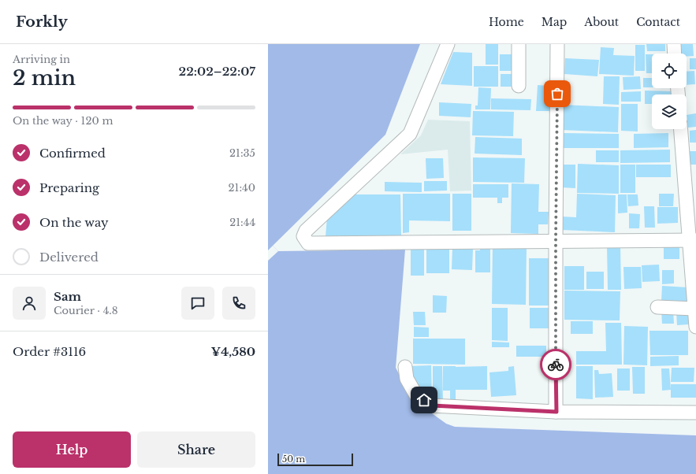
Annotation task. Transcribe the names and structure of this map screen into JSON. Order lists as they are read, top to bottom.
{
  "scale_bar": "50 m",
  "page": {
    "header": "Forkly",
    "nav": [
      "Home",
      "Map",
      "About",
      "Contact"
    ],
    "heading": ["2 min", "Arriving in", "22:02–22:07"],
    "panel": [
      "Sam",
      "Courier · 4.8",
      "Order #3116",
      "¥4,580"
    ],
    "bar": "On the way · 120 m",
    "list": [
      ["Confirmed", "21:35"],
      ["Preparing", "21:40"],
      ["On the way", "21:44"],
      "Delivered"
    ],
    "buttons": ["Help", "Share"],
    "scale": "50 m"
  }
}
